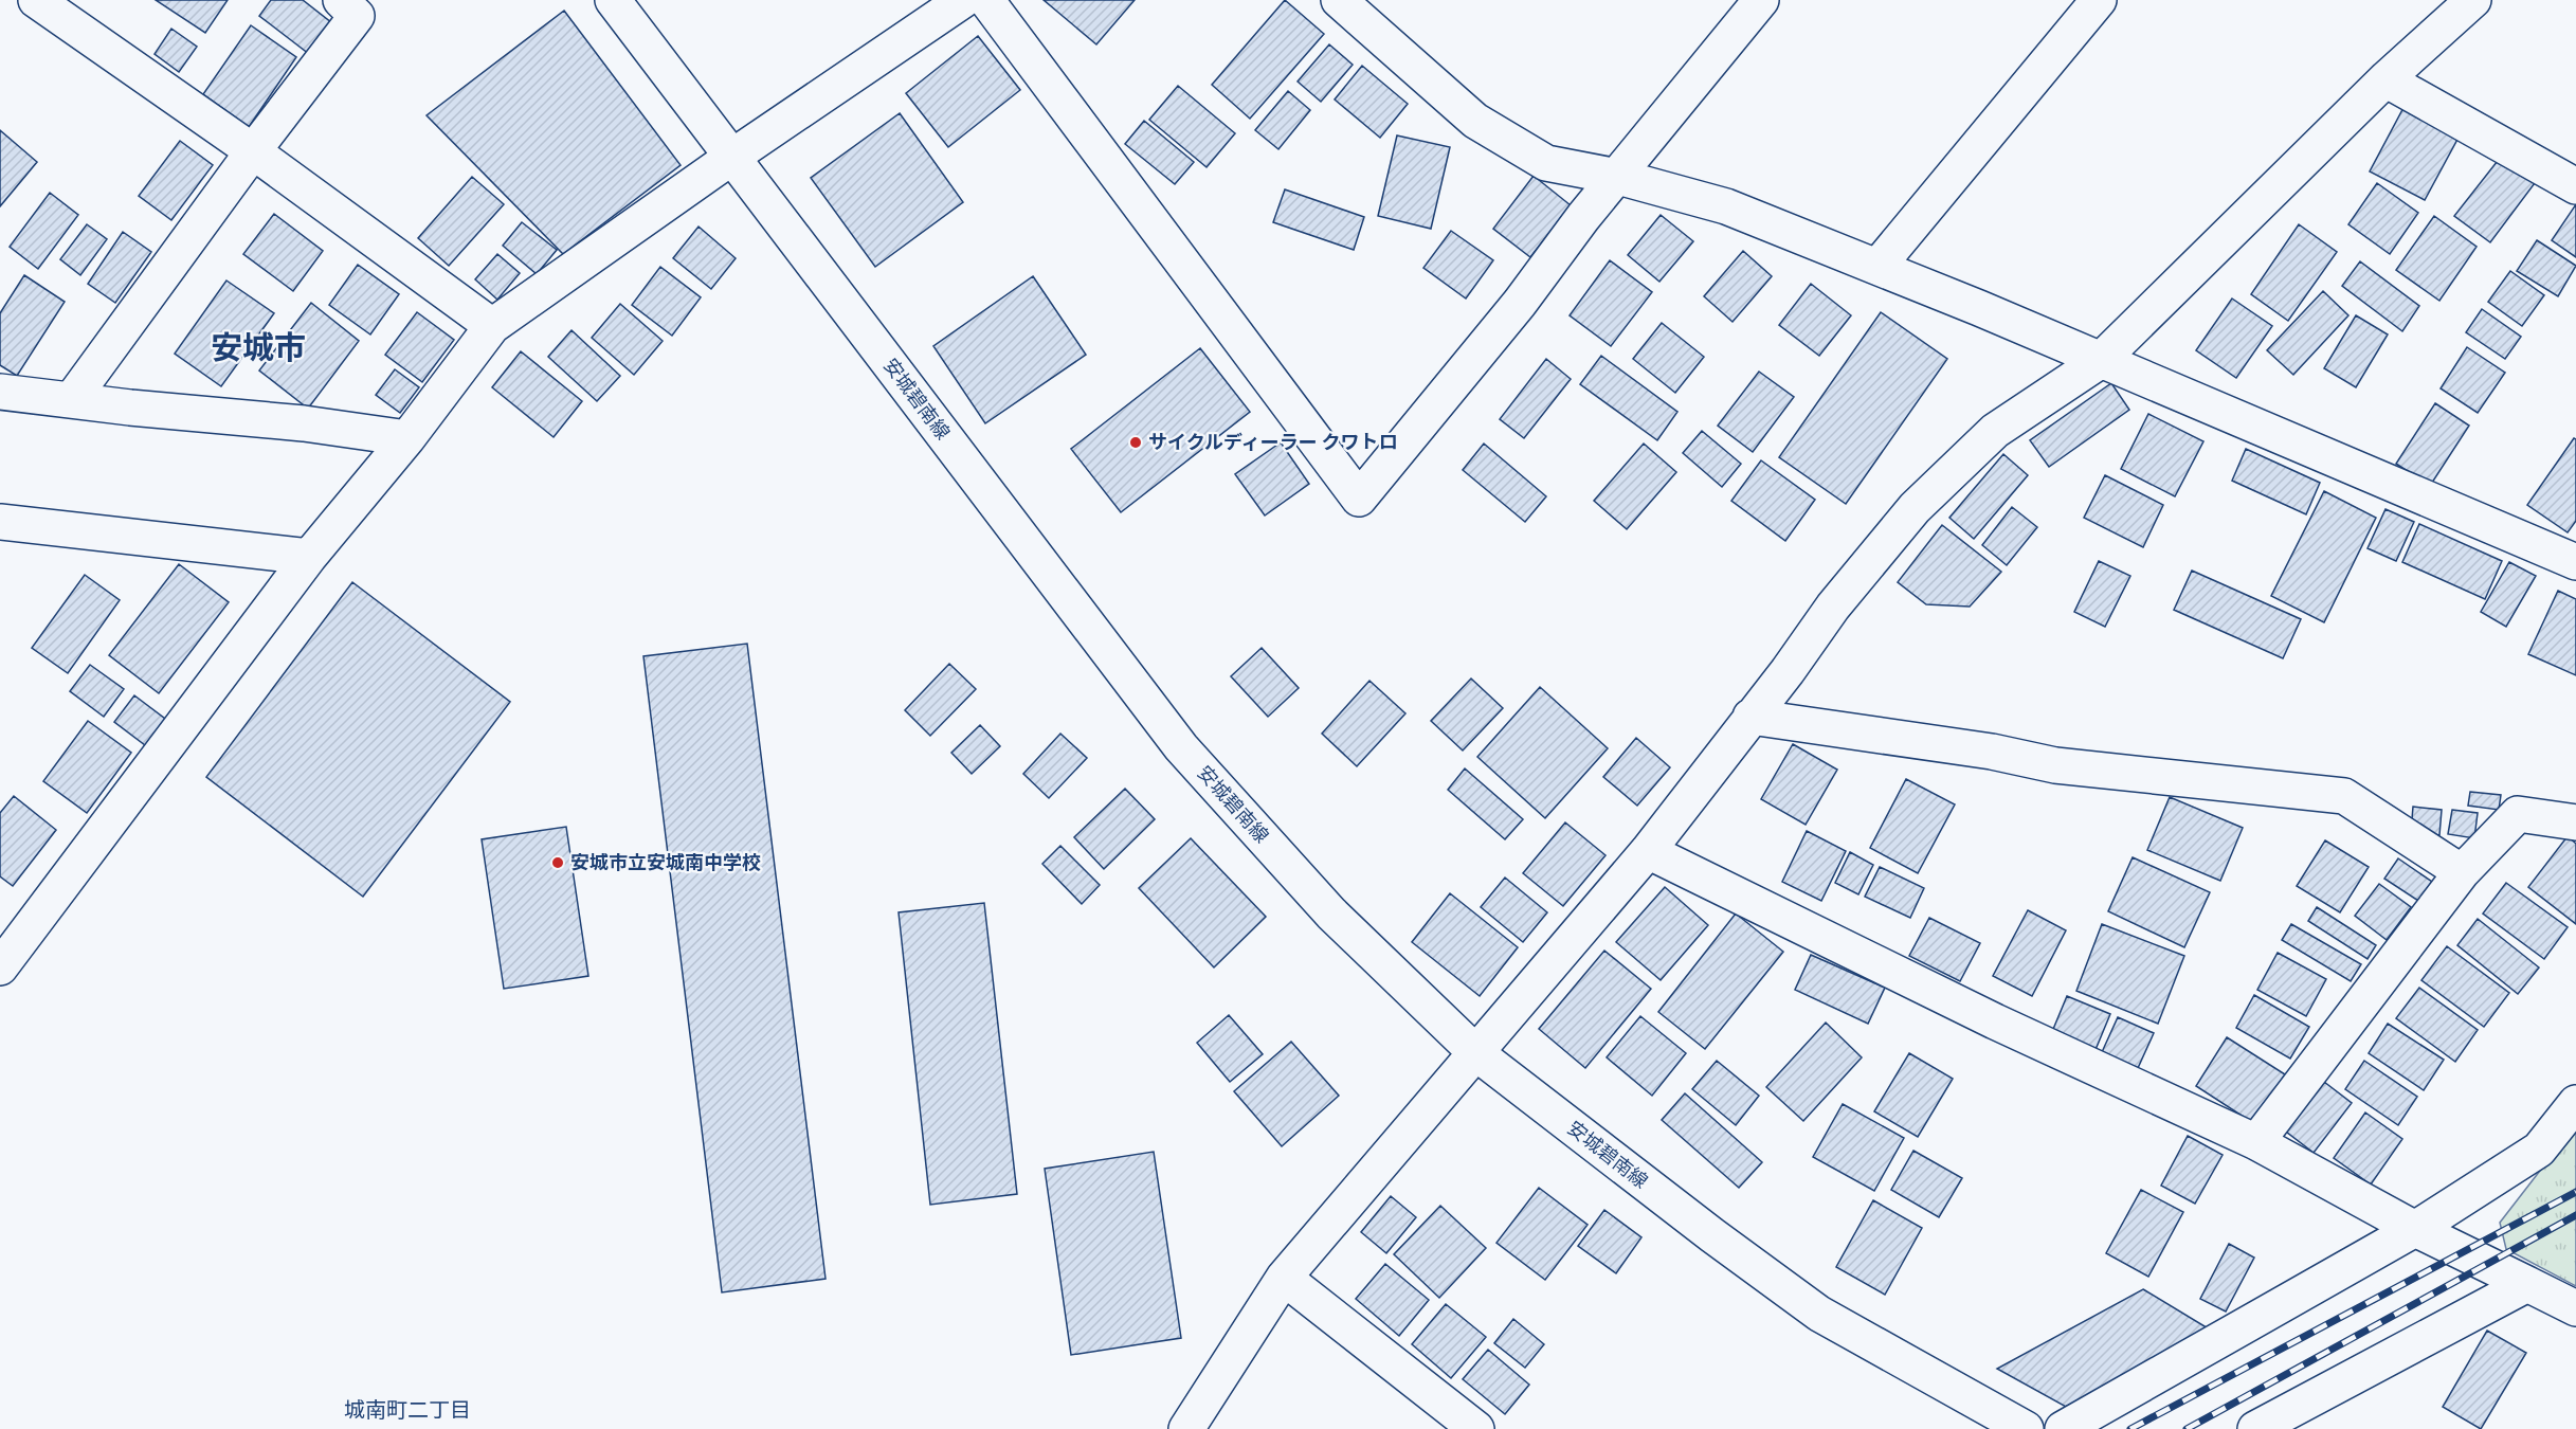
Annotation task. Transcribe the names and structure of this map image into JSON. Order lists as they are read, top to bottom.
{
  "streets": {
    "street": ["安城碧南線"]
  },
  "districts": ["安城市", "城南町二丁目"],
  "places": ["サイクルディーラー クワトロ", "安城市立安城南中学校"]
}
